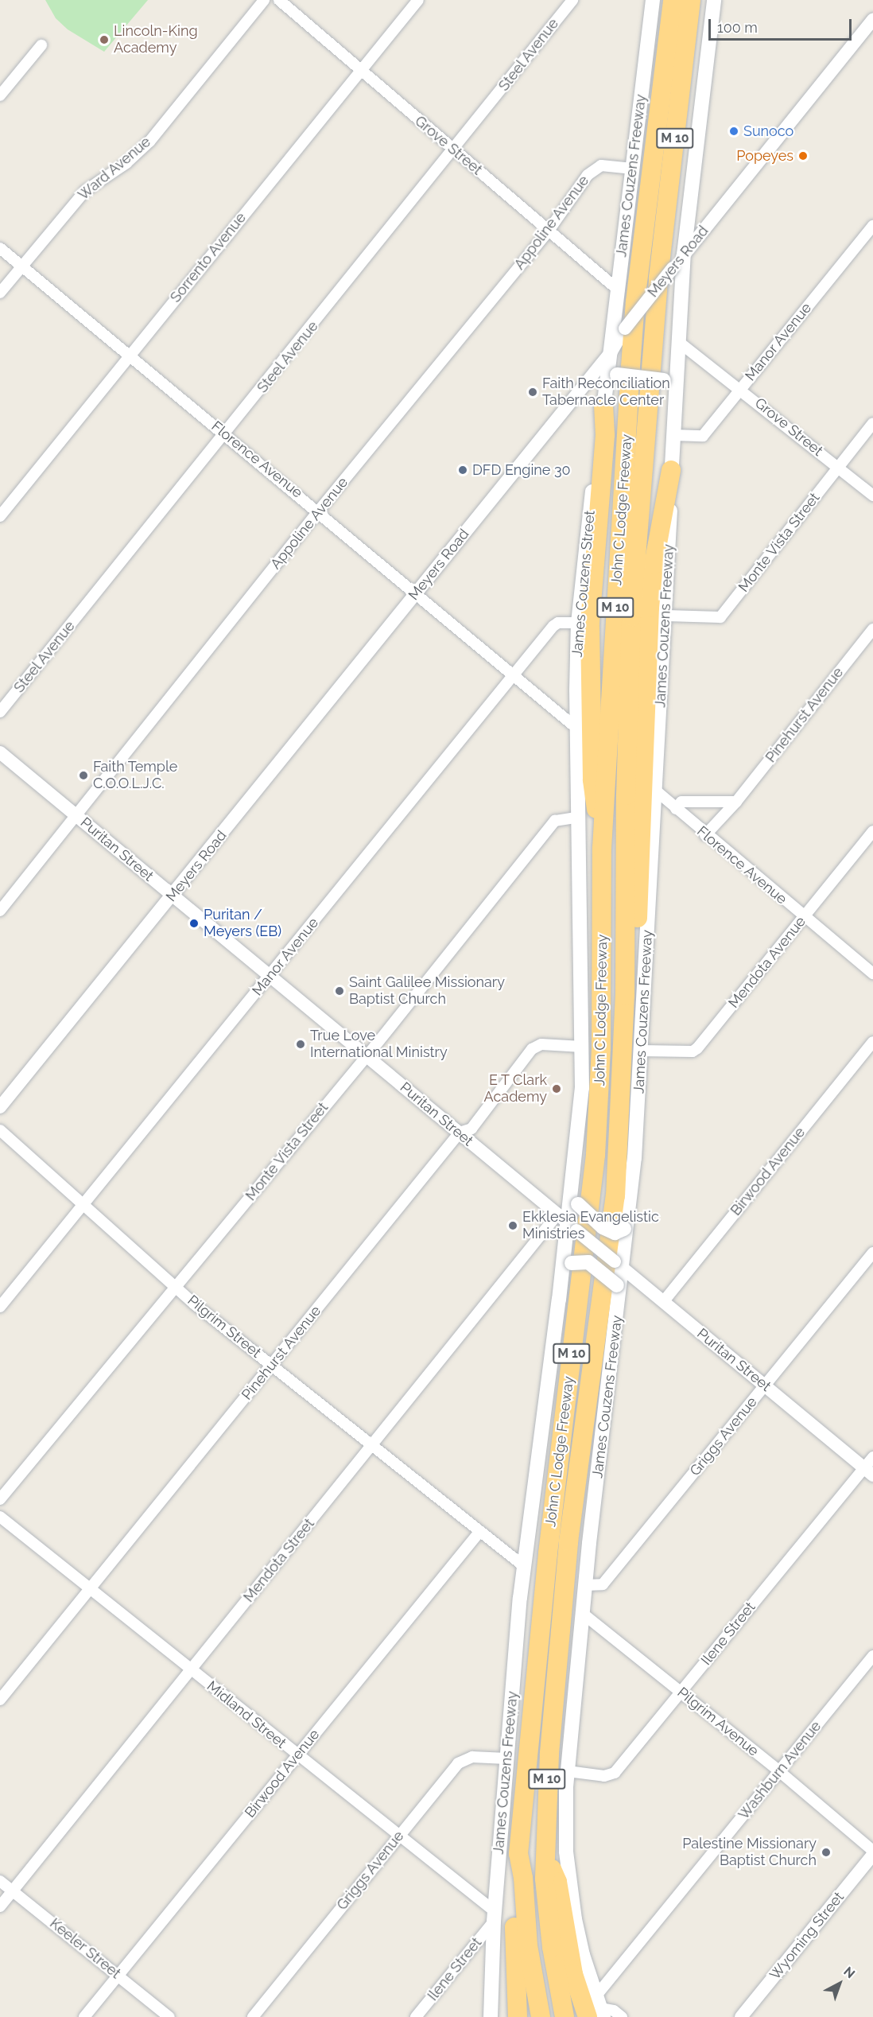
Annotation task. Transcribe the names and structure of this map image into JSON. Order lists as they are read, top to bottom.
{
  "streets": {
    "highway": ["M 10", "John C Lodge Freeway"],
    "main road": ["James Couzens Freeway", "James Couzens Street"],
    "street": [
      "Steel Avenue",
      "Grove Street",
      "Ward Avenue",
      "Appoline Avenue",
      "Sorrento Avenue",
      "Meyers Road",
      "Manor Avenue",
      "Florence Avenue",
      "Monte Vista Street",
      "Pinehurst Avenue",
      "Puritan Street",
      "Mendota Avenue",
      "Birwood Avenue",
      "Pilgrim Street",
      "Griggs Avenue",
      "Mendota Street",
      "Ilene Street",
      "Midland Street",
      "Pilgrim Avenue",
      "Washburn Avenue",
      "Wyoming Street",
      "Keeler Street"
    ]
  },
  "crossings": [
    ["Steel Avenue", "Grove Street"],
    ["Steel Avenue", "Florence Avenue"],
    ["Grove Street", "James Couzens Freeway"],
    ["Grove Street", "Appoline Avenue"],
    ["Grove Street", "Sorrento Avenue"],
    ["Grove Street", "Manor Avenue"],
    ["Grove Street", "Monte Vista Street"],
    ["Ward Avenue", "Florence Avenue"],
    ["James Couzens Freeway", "Appoline Avenue"],
    ["James Couzens Freeway", "Meyers Road"],
    ["James Couzens Freeway", "Manor Avenue"],
    ["James Couzens Freeway", "Florence Avenue"],
    ["James Couzens Freeway", "Monte Vista Street"],
    ["James Couzens Freeway", "James Couzens Street"],
    ["James Couzens Freeway", "Pinehurst Avenue"],
    ["James Couzens Freeway", "Puritan Street"],
    ["James Couzens Freeway", "Mendota Avenue"],
    ["James Couzens Freeway", "Pilgrim Street"],
    ["James Couzens Freeway", "Griggs Avenue"],
    ["James Couzens Freeway", "Mendota Street"],
    ["James Couzens Freeway", "Ilene Street"],
    ["James Couzens Freeway", "Midland Street"],
    ["James Couzens Freeway", "Pilgrim Avenue"],
    ["James Couzens Freeway", "Washburn Avenue"],
    ["Appoline Avenue", "Florence Avenue"],
    ["Appoline Avenue", "Puritan Street"],
    ["Sorrento Avenue", "Florence Avenue"],
    ["Meyers Road", "Florence Avenue"],
    ["Meyers Road", "James Couzens Street"],
    ["Meyers Road", "Puritan Street"],
    ["Manor Avenue", "Florence Avenue"],
    ["Manor Avenue", "James Couzens Street"],
    ["Manor Avenue", "Puritan Street"],
    ["Manor Avenue", "Pilgrim Street"],
    ["Florence Avenue", "James Couzens Street"],
    ["Florence Avenue", "Pinehurst Avenue"],
    ["Florence Avenue", "Mendota Avenue"],
    ["Monte Vista Street", "James Couzens Street"],
    ["Monte Vista Street", "Puritan Street"],
    ["Monte Vista Street", "Pilgrim Street"],
    ["Pinehurst Avenue", "Puritan Street"],
    ["Pinehurst Avenue", "Pilgrim Street"],
    ["Pinehurst Avenue", "Midland Street"],
    ["Puritan Street", "Birwood Avenue"],
    ["Puritan Street", "Griggs Avenue"],
    ["Puritan Street", "Mendota Street"],
    ["Puritan Street", "Ilene Street"],
    ["Birwood Avenue", "Pilgrim Street"],
    ["Birwood Avenue", "Midland Street"],
    ["Birwood Avenue", "Keeler Street"],
    ["Pilgrim Street", "Mendota Street"],
    ["Griggs Avenue", "Midland Street"],
    ["Mendota Street", "Midland Street"],
    ["Mendota Street", "Keeler Street"],
    ["Ilene Street", "Midland Street"],
    ["Ilene Street", "Pilgrim Avenue"],
    ["Pilgrim Avenue", "Washburn Avenue"]
  ],
  "places": [
    "Lincoln-King Academy",
    "Sunoco",
    "Popeyes",
    "Faith Reconciliation Tabernacle Center",
    "DFD Engine 30",
    "Faith Temple C.O.O.L.J.C.",
    "Puritan / Meyers (EB)",
    "Saint Galilee Missionary Baptist Church",
    "True Love International Ministry",
    "E T Clark Academy",
    "Ekklesia Evangelistic Ministries",
    "Palestine Missionary Baptist Church"
  ],
  "scale_bar": "100 m",
  "north": "top right"
}
